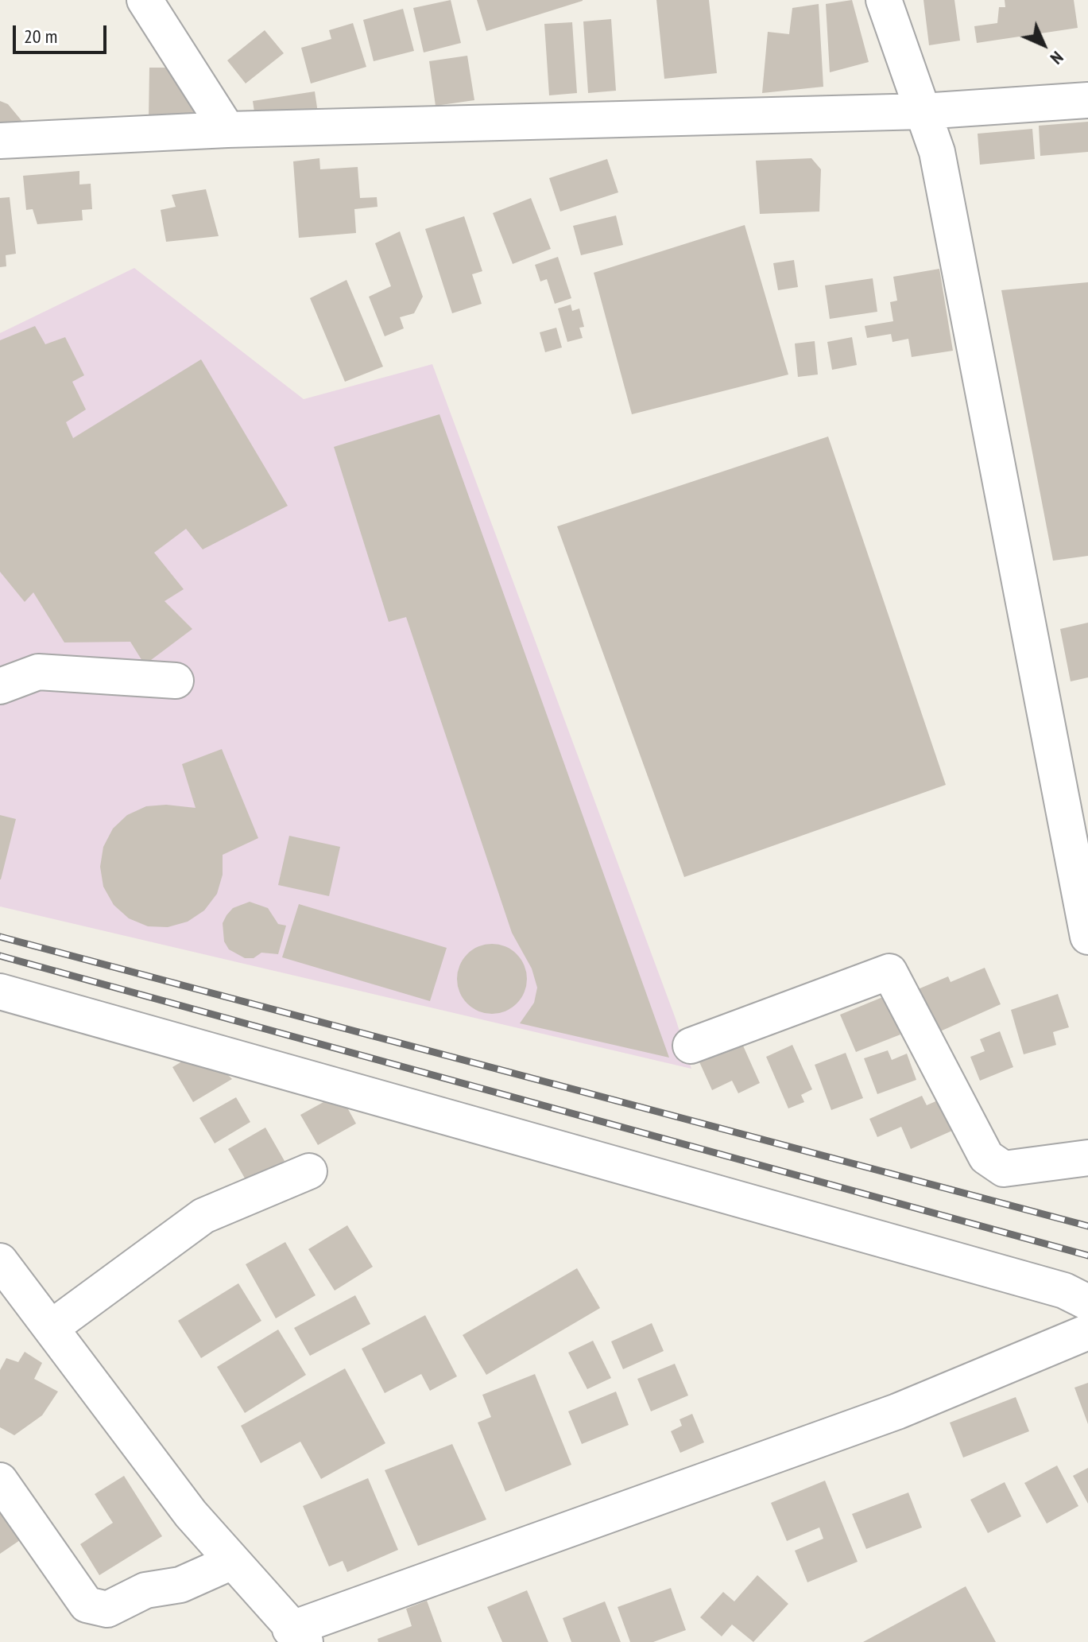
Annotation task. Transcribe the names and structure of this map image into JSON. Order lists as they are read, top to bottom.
{
  "scale_bar": "20 m",
  "north": "bottom right"
}
